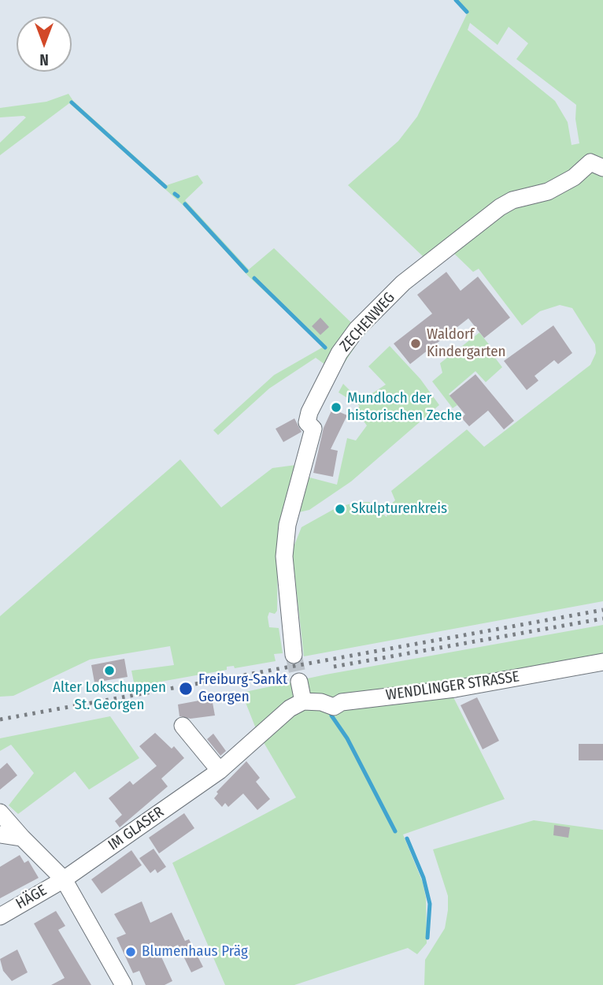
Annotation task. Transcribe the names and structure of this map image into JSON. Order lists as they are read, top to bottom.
{
  "streets": {
    "street": [
      "ZECHENWEG",
      "WENDLINGER STRASSE",
      "IM GLASER",
      "HÄGE"
    ]
  },
  "crossings": [
    ["WENDLINGER STRASSE", "IM GLASER"],
    ["IM GLASER", "HÄGE"]
  ],
  "places": [
    "Waldorf Kindergarten",
    "Mundloch der historischen Zeche",
    "Skulpturenkreis",
    "Alter Lokschuppen St. Georgen",
    "Freiburg-Sankt Georgen",
    "Blumenhaus Präg"
  ],
  "north": "bottom"
}
